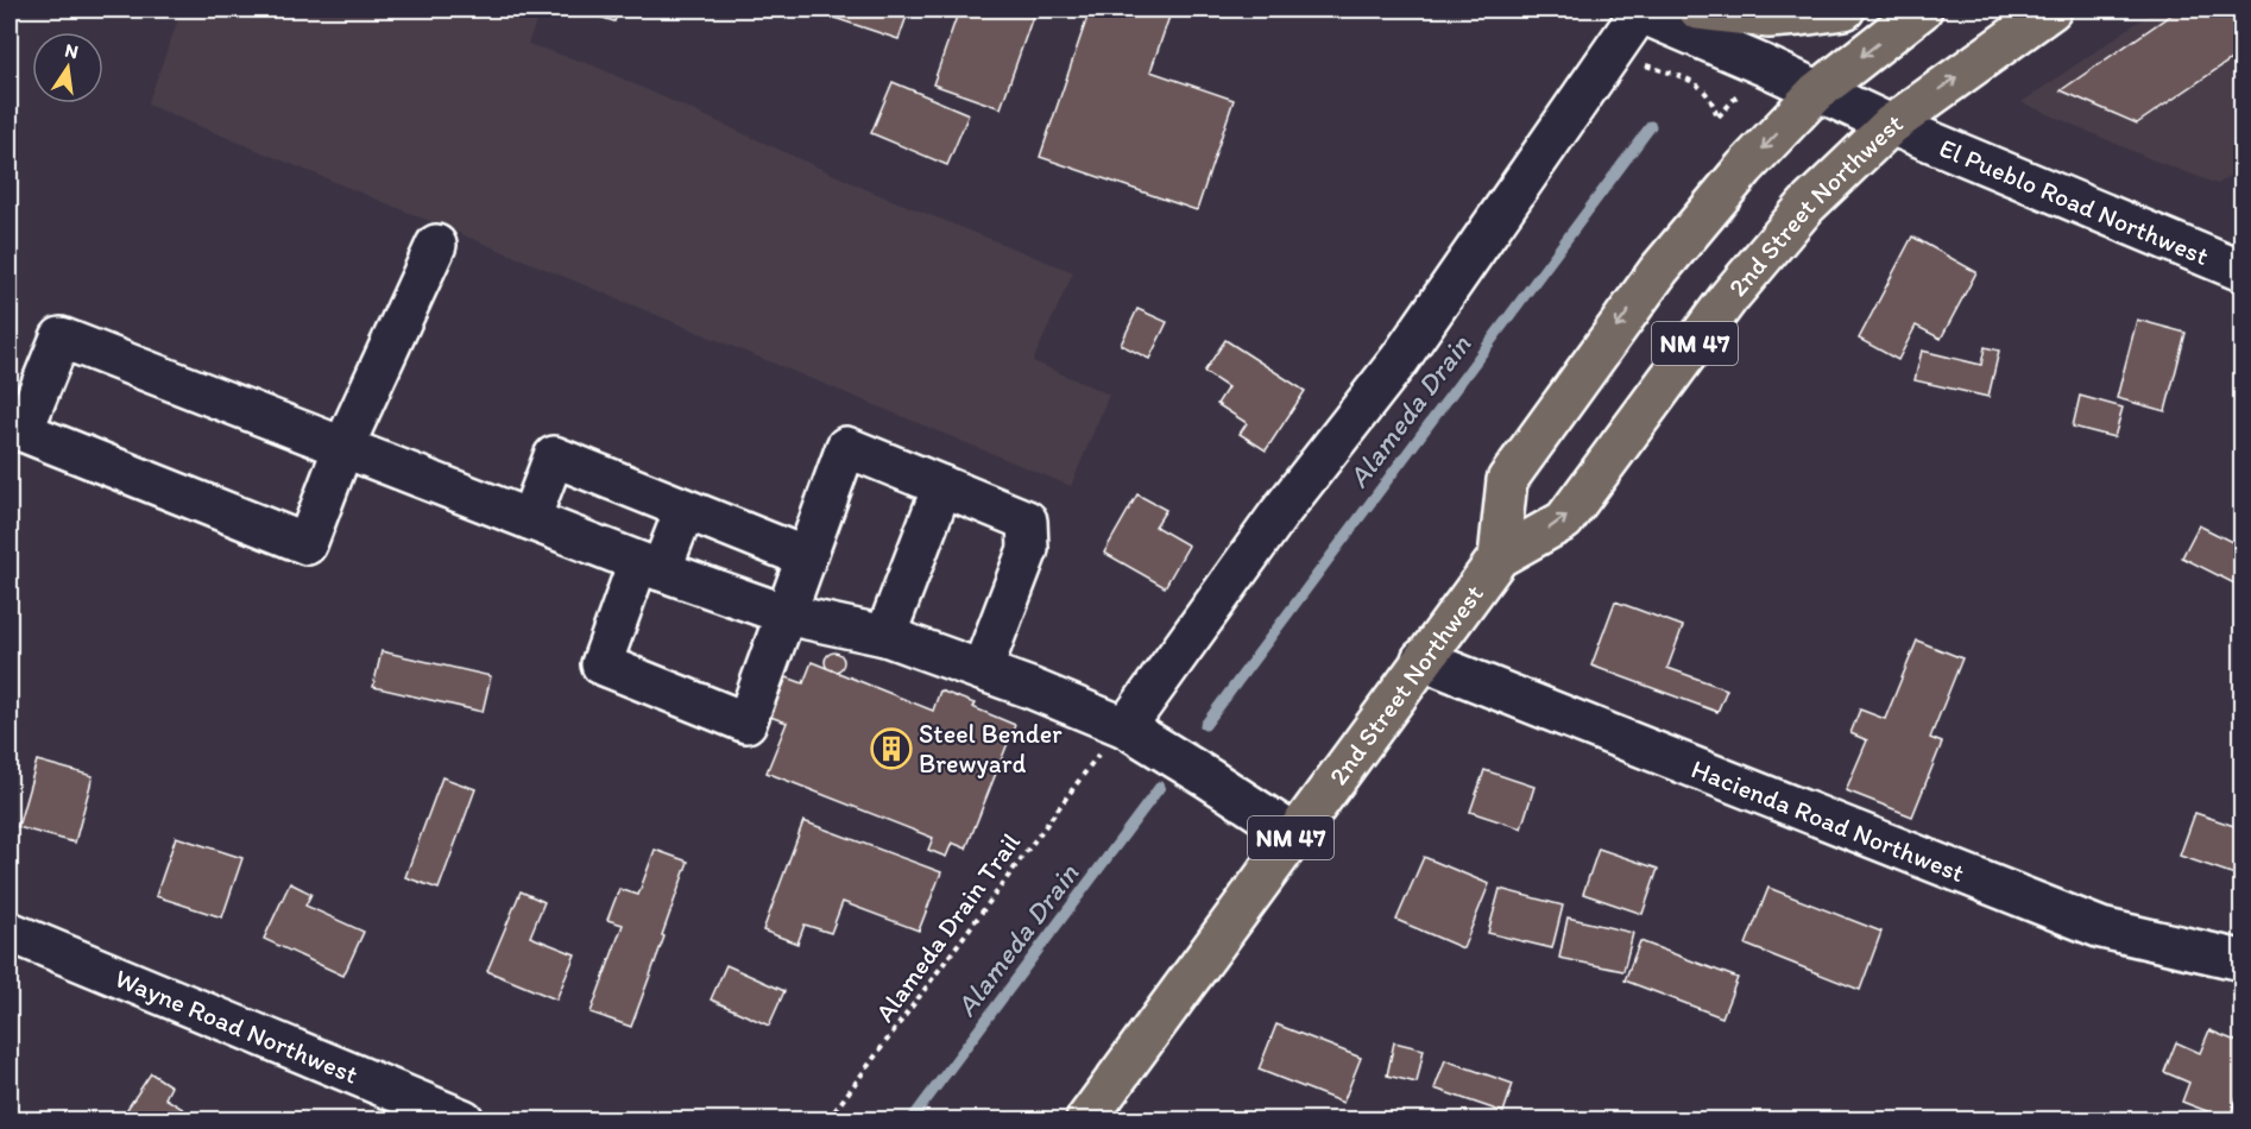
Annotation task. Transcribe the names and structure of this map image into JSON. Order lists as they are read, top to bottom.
{
  "streets": {
    "main road": ["2nd Street Northwest", "NM 47"],
    "street": ["El Pueblo Road Northwest", "Hacienda Road Northwest", "Wayne Road Northwest"],
    "path": ["Alameda Drain Trail"]
  },
  "crossings": [
    ["El Pueblo Road Northwest", "2nd Street Northwest"],
    ["2nd Street Northwest", "Hacienda Road Northwest"]
  ],
  "water": ["Alameda Drain"],
  "places": {
    "building": ["Steel Bender Brewyard"]
  },
  "north": "top"
}
